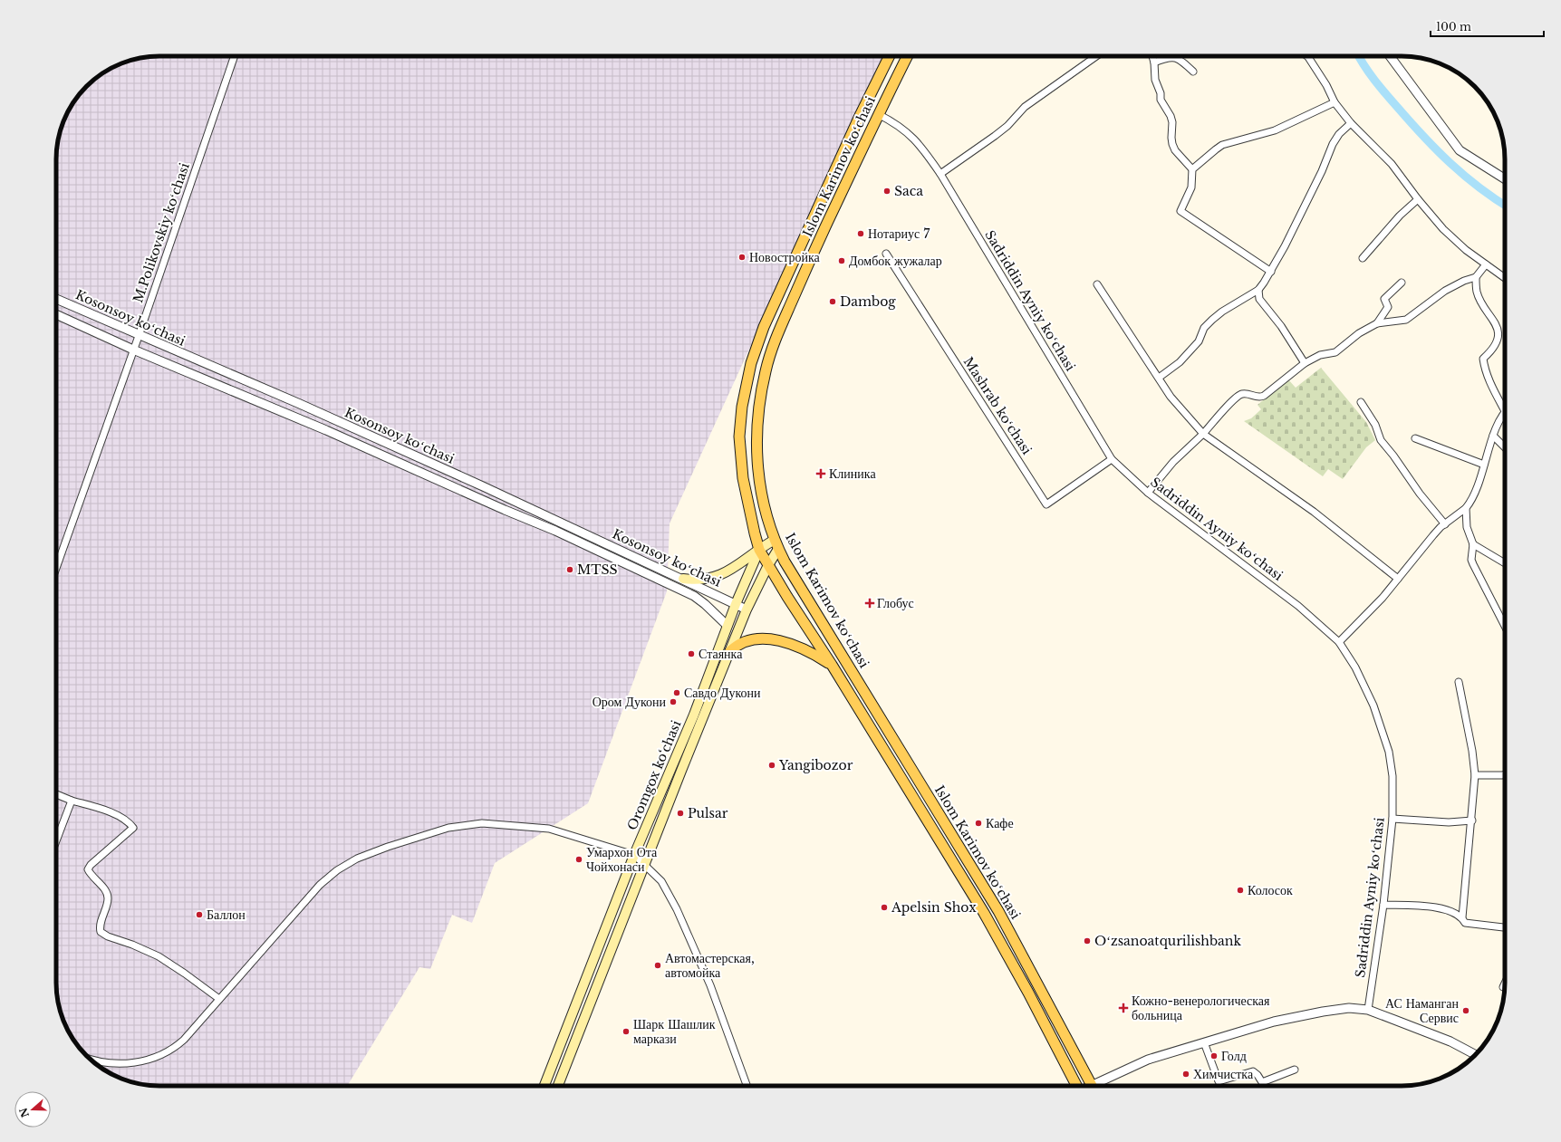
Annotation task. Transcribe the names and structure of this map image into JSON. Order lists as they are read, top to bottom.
{
  "streets": {
    "main road": ["Islom Karimov koʻchasi", "Oromgox ko‘chasi"],
    "street": [
      "M.Polikovskiy koʻchasi",
      "Sadriddin Ayniy koʻchasi",
      "Kosonsoy koʻchasi",
      "Mashrab koʻchasi"
    ]
  },
  "crossings": [
    ["Islom Karimov koʻchasi", "Sadriddin Ayniy koʻchasi"],
    ["Islom Karimov koʻchasi", "Oromgox ko‘chasi"],
    ["M.Polikovskiy koʻchasi", "Kosonsoy koʻchasi"],
    ["Sadriddin Ayniy koʻchasi", "Mashrab koʻchasi"],
    ["Kosonsoy koʻchasi", "Oromgox ko‘chasi"]
  ],
  "places": {
    "other": [
      "Saca",
      "Нотариус 7",
      "Новостройка",
      "Домбок жужалар",
      "Dambog",
      "MTSS",
      "Стаянка",
      "Савдо Дукони",
      "Ором Дукони",
      "Yangibozor",
      "Pulsar",
      "Кафе",
      "Умархон Ота Чойхонаси",
      "Колосок",
      "Apelsin Shox",
      "Баллон",
      "Oʻzsanoatqurilishbank",
      "Автомастерская, автомойка",
      "АС Наманган Сервис",
      "Шарк Шашлик маркази",
      "Голд",
      "Химчистка"
    ],
    "health": ["Клиника", "Глобус", "Кожно-венерологическая больница"]
  },
  "scale_bar": "100 m",
  "north": "left"
}
